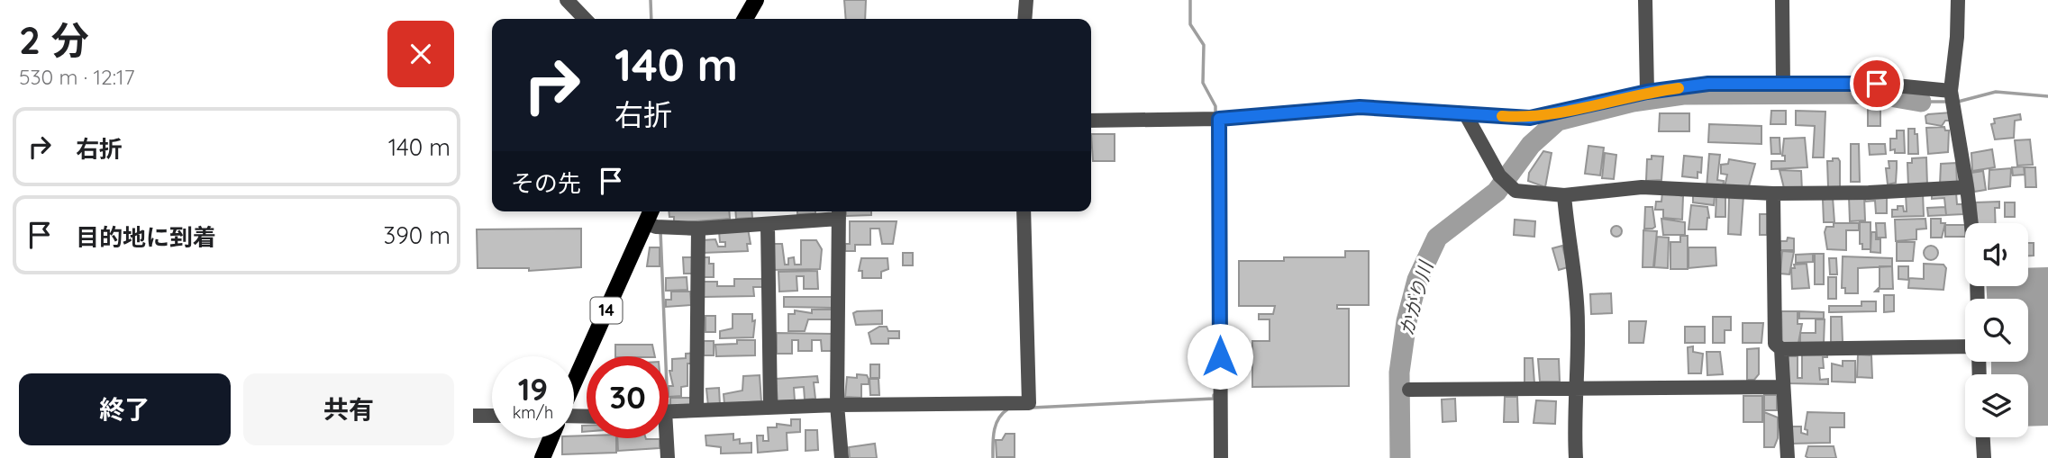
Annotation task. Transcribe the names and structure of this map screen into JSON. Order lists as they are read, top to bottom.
{
  "streets": {
    "main road": ["14"]
  },
  "water": ["かがり川"],
  "page": {
    "heading": ["2 分", "530 m · 12:17"],
    "turn": ["140 m", "右折"],
    "list": [
      {
        "name": "右折",
        "value": "140 m"
      },
      {
        "name": "目的地に到着",
        "value": "390 m"
      }
    ],
    "then": "その先",
    "speed": "19 km/h",
    "limit": "30",
    "buttons": ["終了", "共有"]
  }
}
